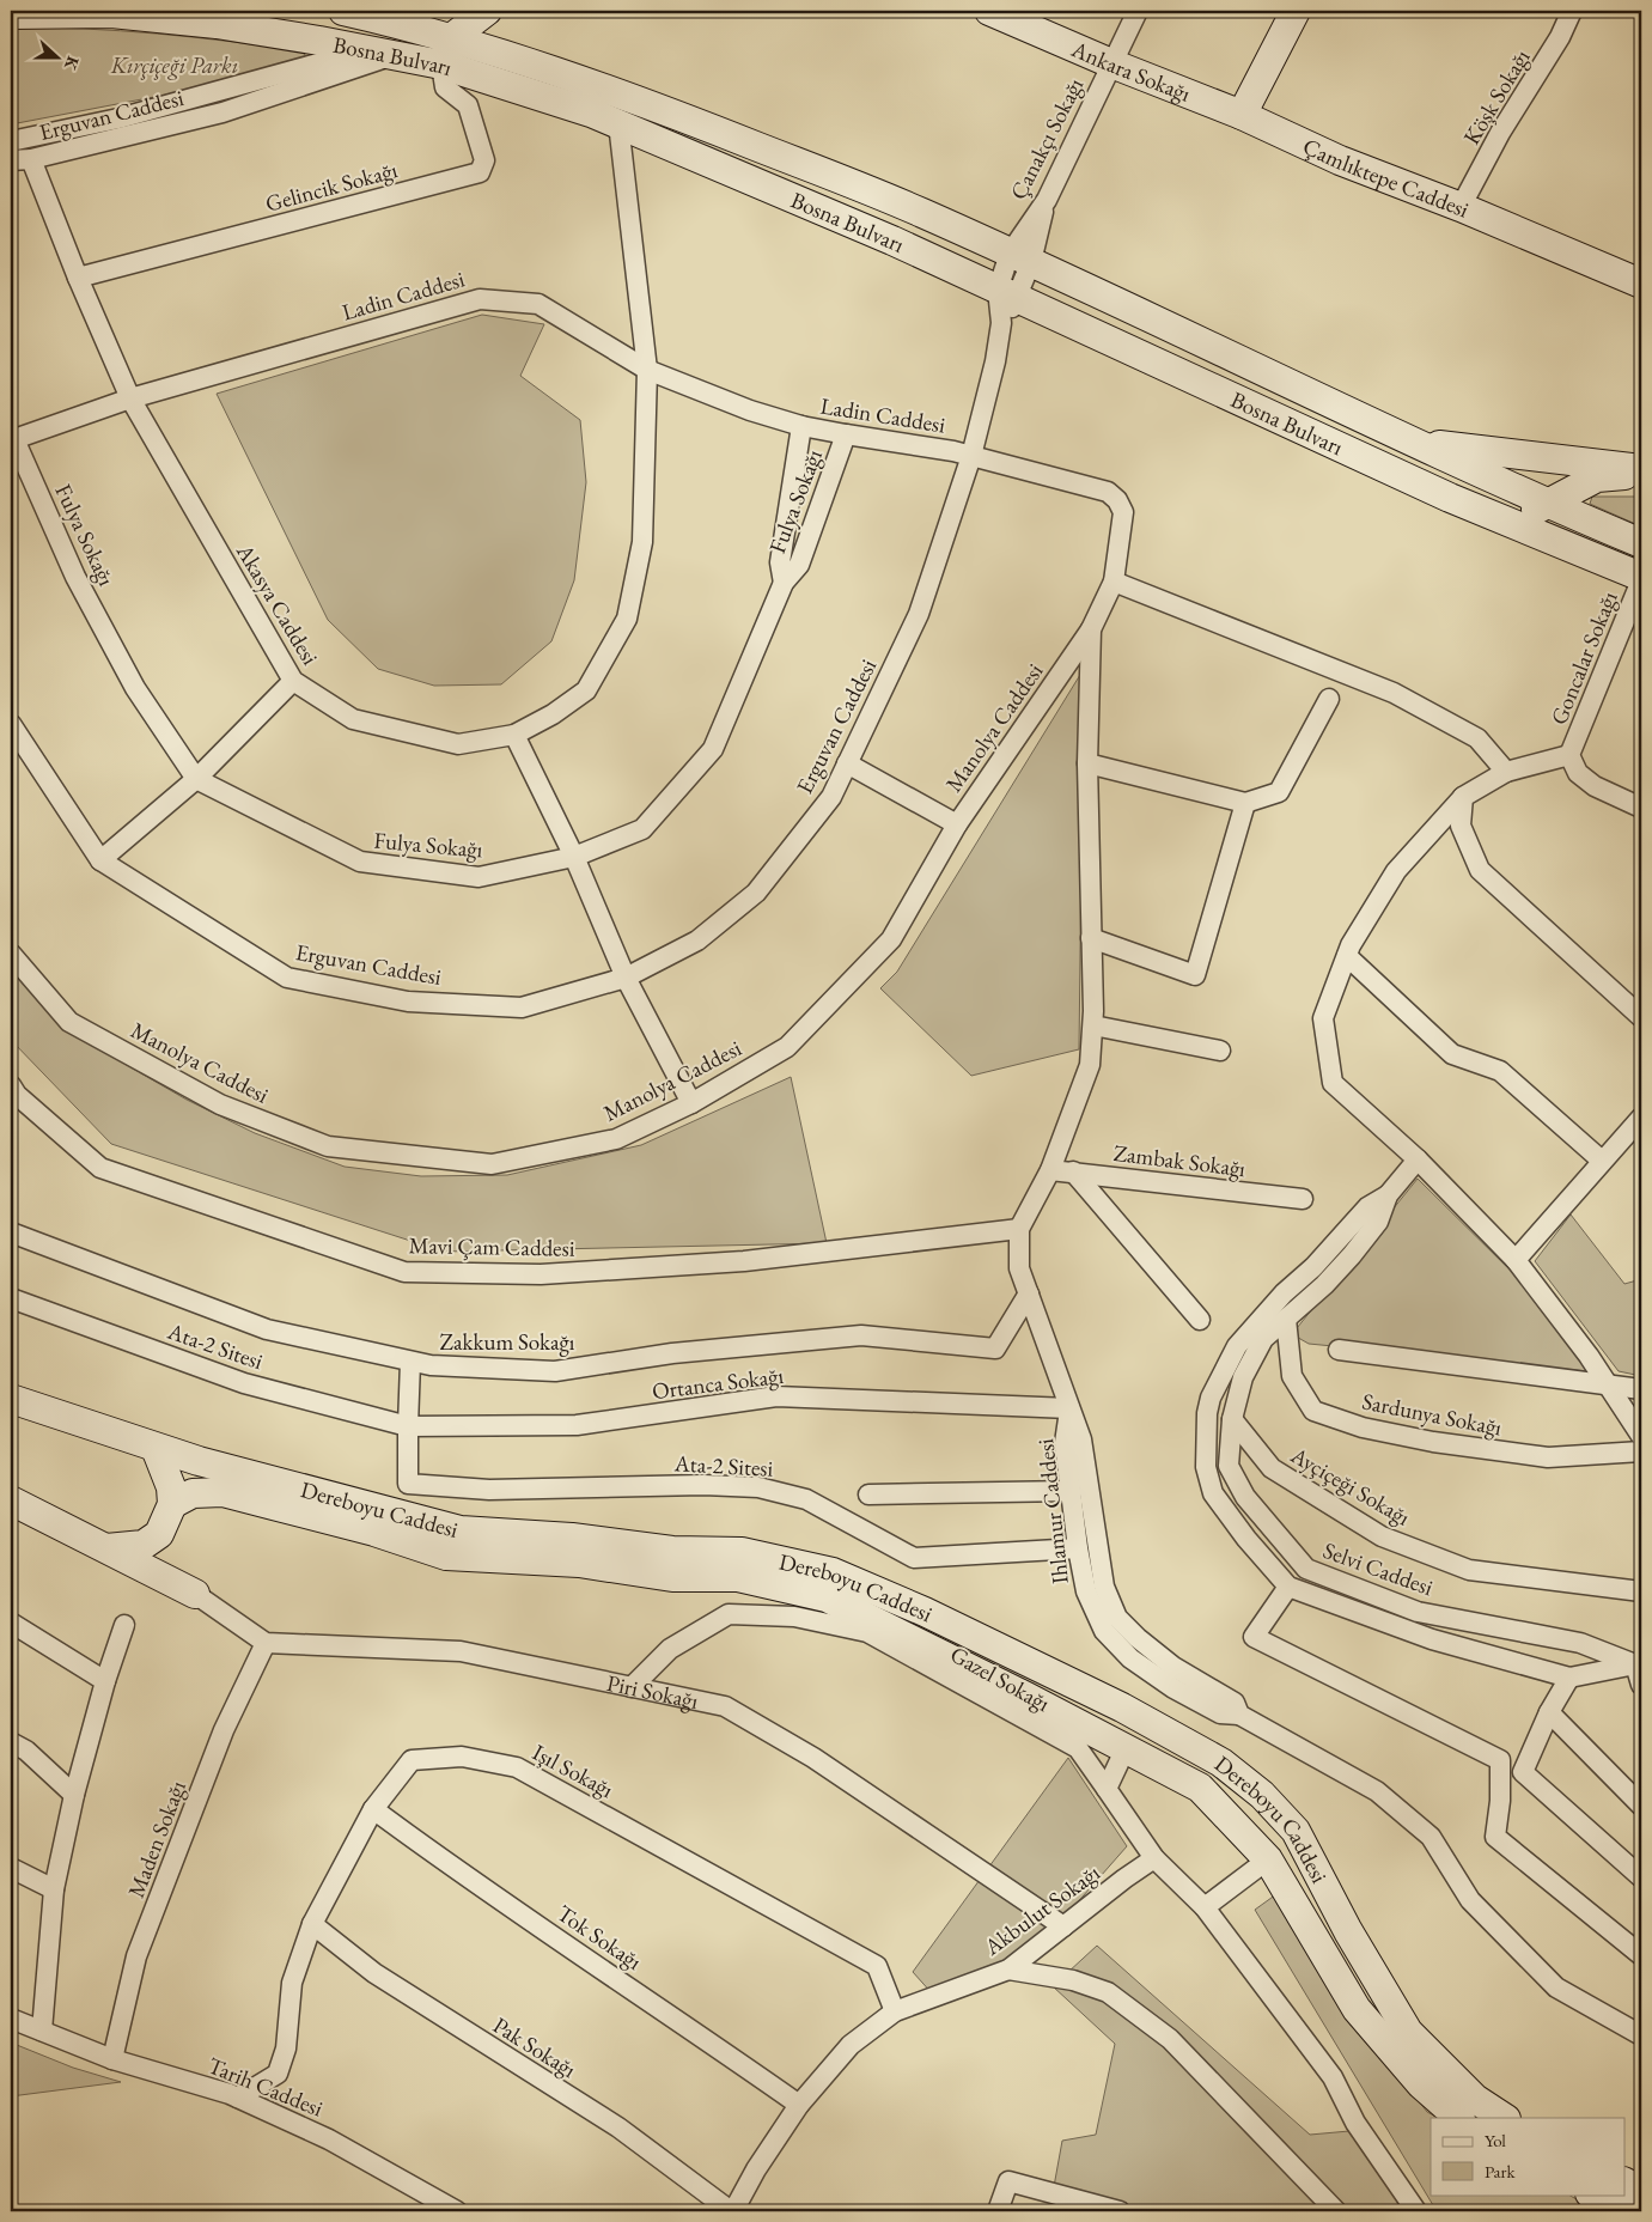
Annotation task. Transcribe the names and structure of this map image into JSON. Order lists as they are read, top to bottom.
{
  "streets": {
    "main road": [
      "Bosna Bulvarı",
      "Ankara Sokağı",
      "Çamlıktepe Caddesi",
      "Dereboyu Caddesi"
    ],
    "street": [
      "Köşk Sokağı",
      "Erguvan Caddesi",
      "Çanakçı Sokağı",
      "Gelincik Sokağı",
      "Ladin Caddesi",
      "Fulya Sokağı",
      "Akasya Caddesi",
      "Goncalar Sokağı",
      "Manolya Caddesi",
      "Zambak Sokağı",
      "Mavi Çam Caddesi",
      "Zakkum Sokağı",
      "Ata-2 Sitesi",
      "Ortanca Sokağı",
      "Sardunya Sokağı",
      "Ayçiçeği Sokağı",
      "Ihlamur Caddesi",
      "Selvi Caddesi",
      "Gazel Sokağı",
      "Piri Sokağı",
      "Işıl Sokağı",
      "Maden Sokağı",
      "Akbulut Sokağı",
      "Tok Sokağı",
      "Pak Sokağı",
      "Tarih Caddesi"
    ]
  },
  "crossings": [
    ["Bosna Bulvarı", "Erguvan Caddesi"],
    ["Bosna Bulvarı", "Çanakçı Sokağı"],
    ["Bosna Bulvarı", "Gelincik Sokağı"],
    ["Bosna Bulvarı", "Akasya Caddesi"],
    ["Bosna Bulvarı", "Goncalar Sokağı"],
    ["Ankara Sokağı", "Çanakçı Sokağı"],
    ["Ankara Sokağı", "Çamlıktepe Caddesi"],
    ["Köşk Sokağı", "Çamlıktepe Caddesi"],
    ["Erguvan Caddesi", "Çanakçı Sokağı"],
    ["Erguvan Caddesi", "Ladin Caddesi"],
    ["Erguvan Caddesi", "Akasya Caddesi"],
    ["Gelincik Sokağı", "Akasya Caddesi"],
    ["Ladin Caddesi", "Fulya Sokağı"],
    ["Ladin Caddesi", "Akasya Caddesi"],
    ["Ladin Caddesi", "Manolya Caddesi"],
    ["Goncalar Sokağı", "Selvi Caddesi"],
    ["Mavi Çam Caddesi", "Ihlamur Caddesi"],
    ["Zakkum Sokağı", "Ata-2 Sitesi"],
    ["Zakkum Sokağı", "Ihlamur Caddesi"],
    ["Ata-2 Sitesi", "Ortanca Sokağı"],
    ["Ata-2 Sitesi", "Ihlamur Caddesi"],
    ["Ortanca Sokağı", "Ihlamur Caddesi"],
    ["Sardunya Sokağı", "Selvi Caddesi"],
    ["Ayçiçeği Sokağı", "Selvi Caddesi"],
    ["Gazel Sokağı", "Piri Sokağı"],
    ["Gazel Sokağı", "Akbulut Sokağı"],
    ["Piri Sokağı", "Maden Sokağı"],
    ["Piri Sokağı", "Akbulut Sokağı"],
    ["Işıl Sokağı", "Akbulut Sokağı"],
    ["Işıl Sokağı", "Tok Sokağı"],
    ["Işıl Sokağı", "Pak Sokağı"],
    ["Işıl Sokağı", "Tarih Caddesi"],
    ["Maden Sokağı", "Tarih Caddesi"],
    ["Akbulut Sokağı", "Tok Sokağı"],
    ["Akbulut Sokağı", "Pak Sokağı"]
  ],
  "parks": ["Kırçiçeği Parkı"],
  "legend": ["Yol", "Park"],
  "north": "right"
}
